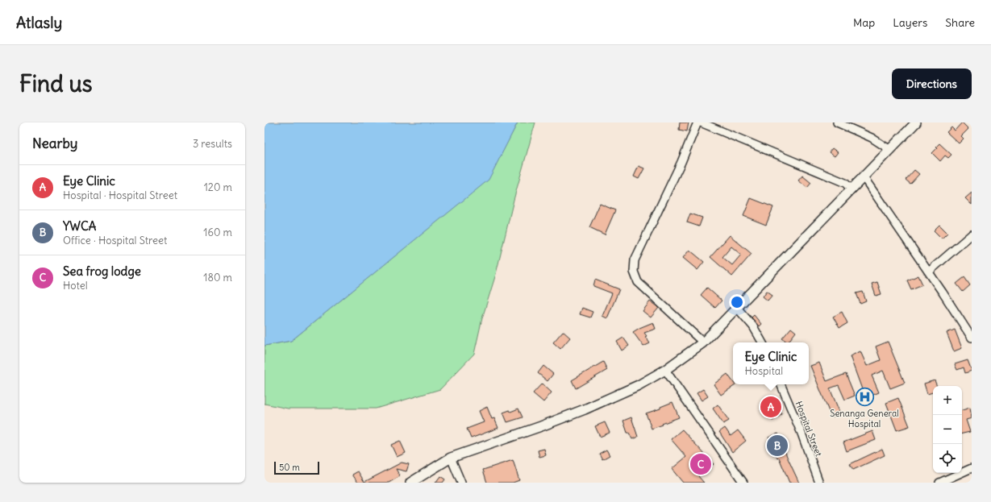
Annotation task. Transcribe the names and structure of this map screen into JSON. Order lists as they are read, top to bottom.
{
  "streets": {
    "street": ["Hospital Street"]
  },
  "places": {
    "hospital": ["Senanga General Hospital"]
  },
  "scale_bar": "50 m",
  "page": {
    "header": "Atlasly",
    "nav": ["Map", "Layers", "Share"],
    "buttons": "Directions",
    "title": "Find us",
    "heading": ["Nearby", "3 results"],
    "list": [
      {
        "mark": "A",
        "name": "Eye Clinic",
        "note": "Hospital · Hospital Street",
        "value": "120 m"
      },
      {
        "mark": "B",
        "name": "YWCA",
        "note": "Office · Hospital Street",
        "value": "160 m"
      },
      {
        "mark": "C",
        "name": "Sea frog lodge",
        "note": "Hotel",
        "value": "180 m"
      }
    ],
    "popup": ["Eye Clinic", "Hospital"],
    "map_buttons": ["+", "−"],
    "pins": ["A", "B", "C"],
    "scale": "50 m"
  }
}
